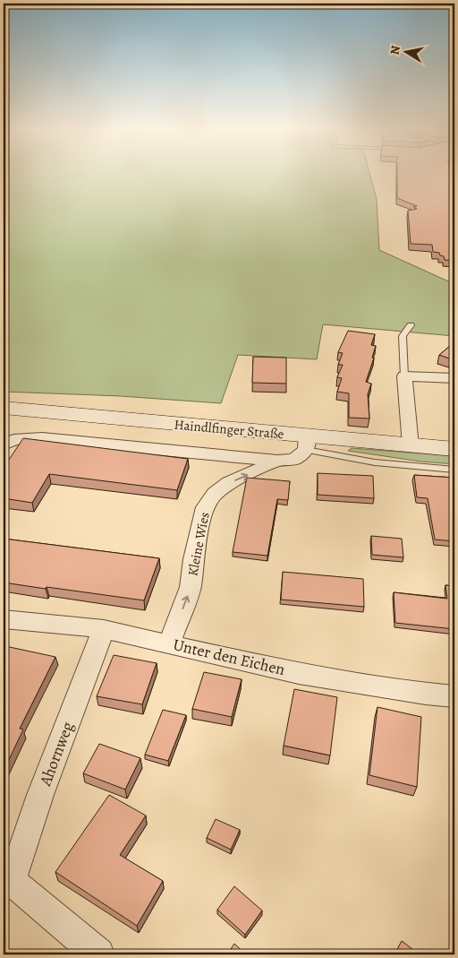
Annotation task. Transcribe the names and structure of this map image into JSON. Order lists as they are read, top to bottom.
{
  "streets": {
    "street": [
      "Haindlfinger Straße",
      "Kleine Wies",
      "Unter den Eichen",
      "Ahornweg"
    ]
  },
  "crossings": [
    ["Haindlfinger Straße", "Kleine Wies"],
    ["Kleine Wies", "Unter den Eichen"],
    ["Unter den Eichen", "Ahornweg"]
  ],
  "one_way": ["Kleine Wies"],
  "north": "left"
}
